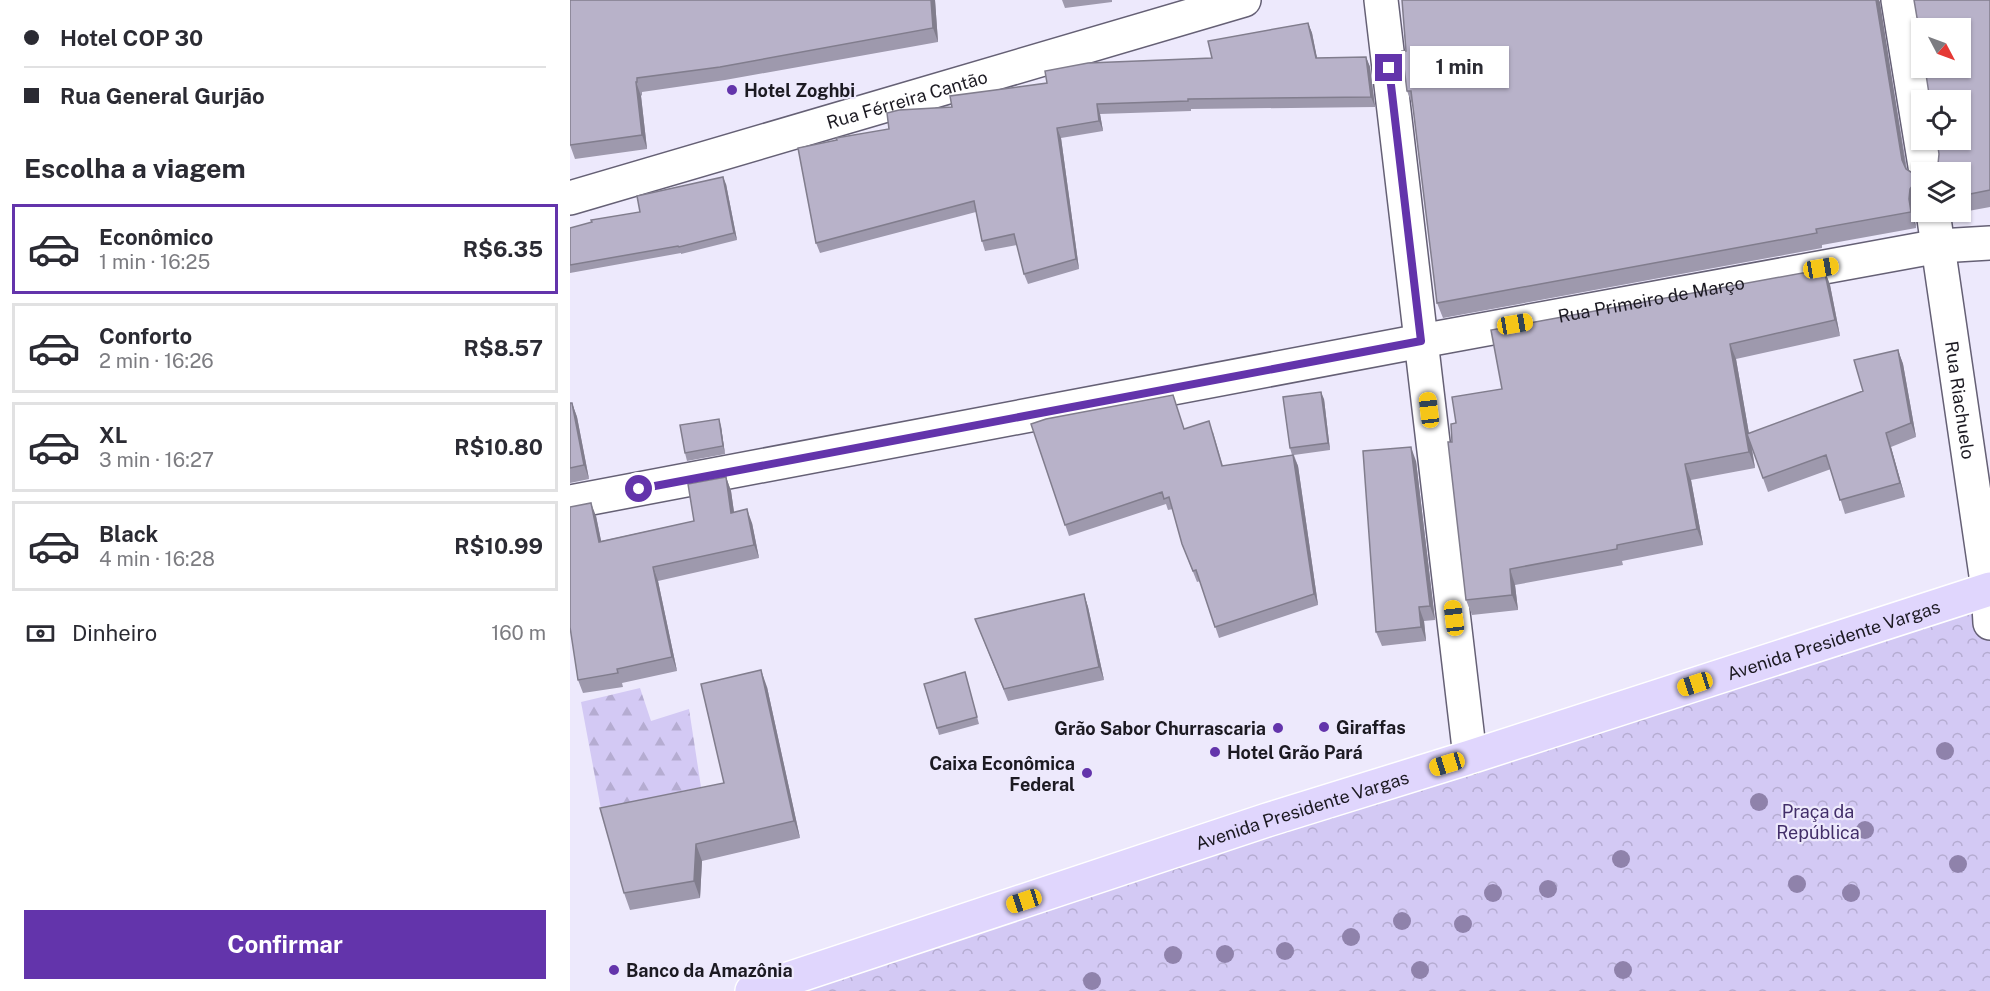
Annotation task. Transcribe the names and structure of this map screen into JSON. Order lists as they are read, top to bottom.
{
  "streets": {
    "main road": ["Avenida Presidente Vargas"],
    "street": ["Rua Férreira Cantão", "Rua Primeiro de Março", "Rua Riachuelo"]
  },
  "crossings": [
    ["Rua Primeiro de Março", "Rua Riachuelo"],
    ["Rua Riachuelo", "Avenida Presidente Vargas"]
  ],
  "parks": ["Praça da República"],
  "places": [
    "Hotel Zoghbi",
    "Giraffas",
    "Grão Sabor Churrascaria",
    "Hotel Grão Pará",
    "Caixa Econômica Federal",
    "Banco da Amazônia"
  ],
  "north": "bottom right",
  "page": {
    "banner": ["Hotel COP 30", "Rua General Gurjão"],
    "bubble": "1 min",
    "heading": "Escolha a viagem",
    "list": [
      {
        "name": "Econômico",
        "note": "1 min · 16:25",
        "value": "R$6.35"
      },
      {
        "name": "Conforto",
        "note": "2 min · 16:26",
        "value": "R$8.57"
      },
      {
        "name": "XL",
        "note": "3 min · 16:27",
        "value": "R$10.80"
      },
      {
        "name": "Black",
        "note": "4 min · 16:28",
        "value": "R$10.99"
      }
    ],
    "pay": ["Dinheiro", "160 m"],
    "buttons": "Confirmar"
  }
}
